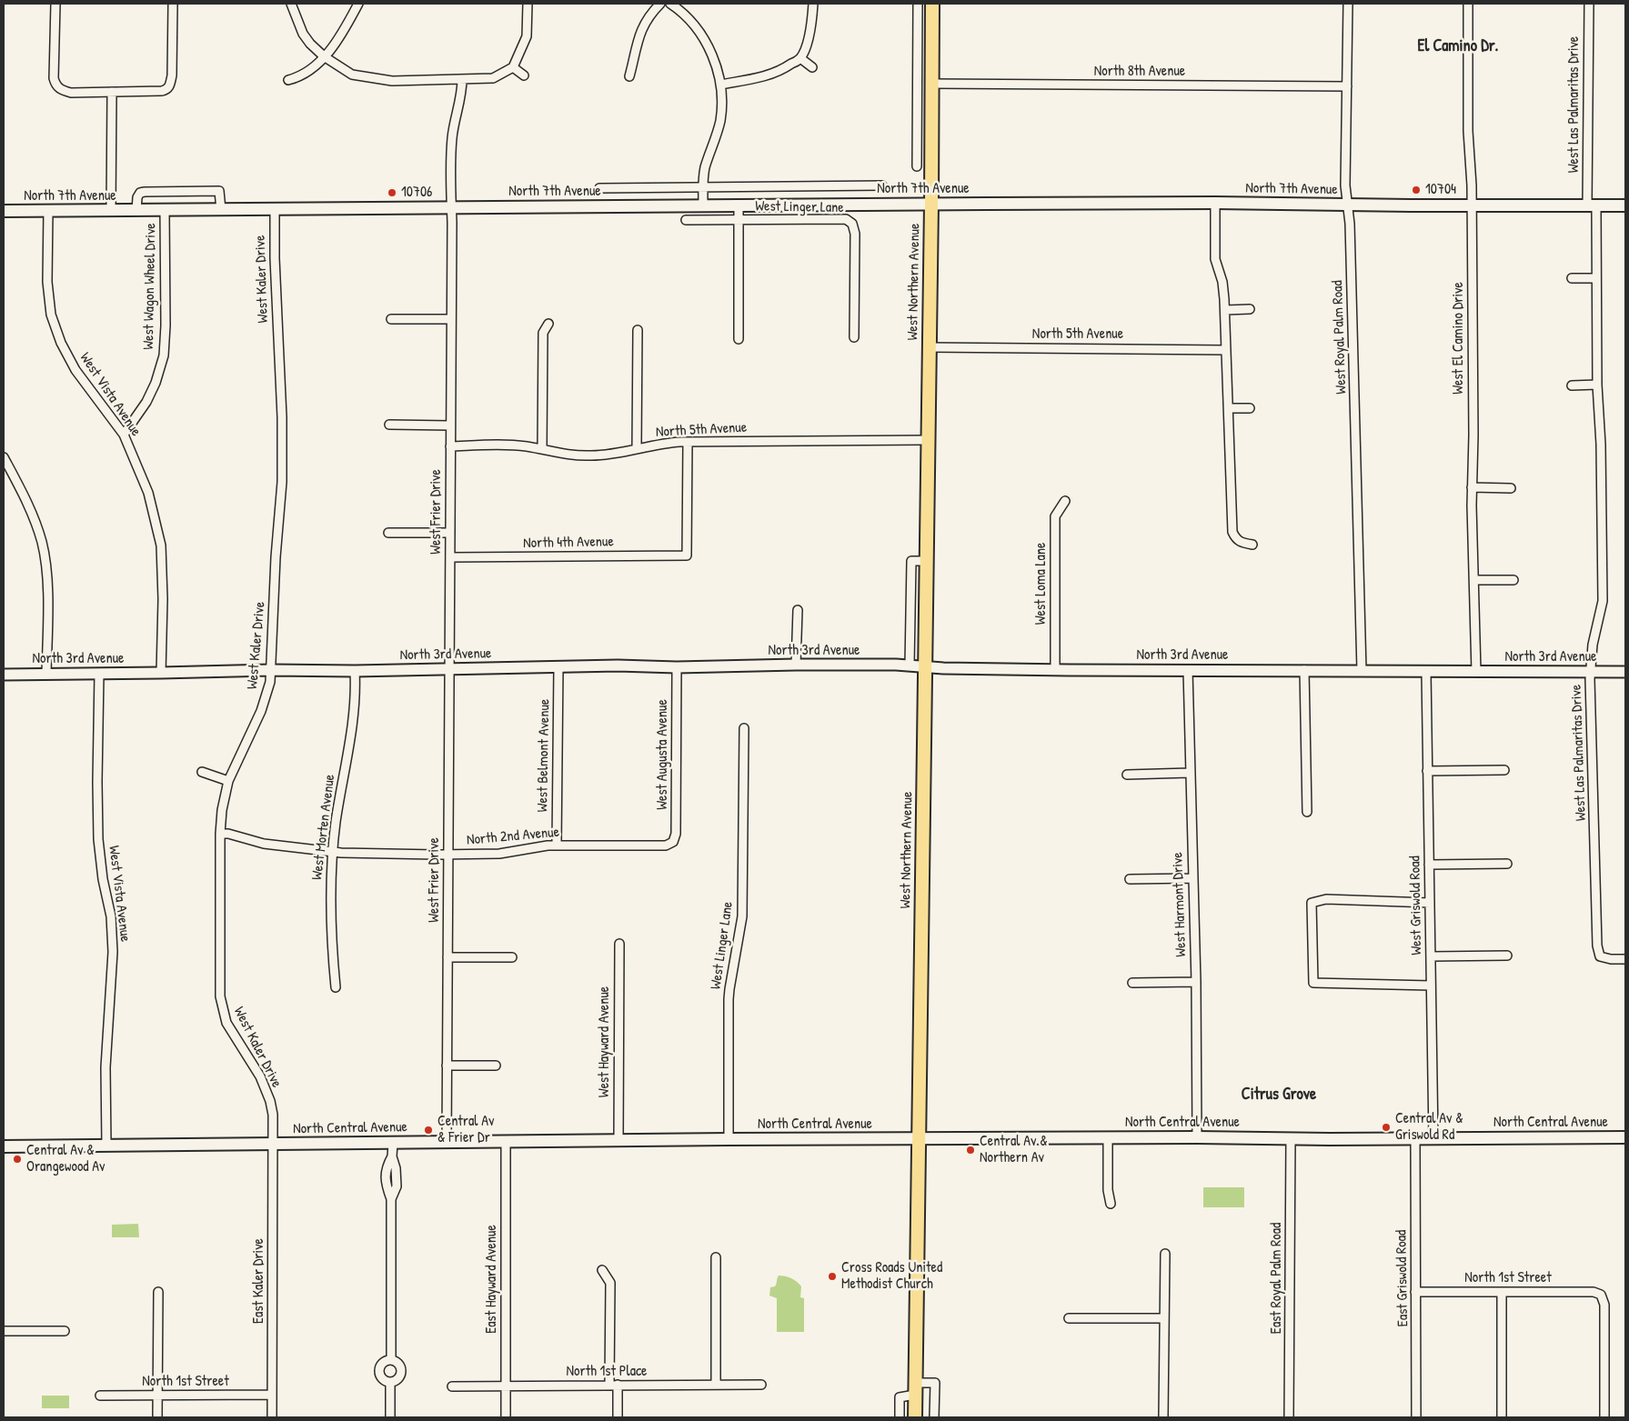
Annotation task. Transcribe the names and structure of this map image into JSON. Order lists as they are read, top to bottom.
{
  "streets": {
    "main road": ["North 7th Avenue", "West Northern Avenue", "North Central Avenue"],
    "street": [
      "North 8th Avenue",
      "West Las Palmaritas Drive",
      "West Linger Lane",
      "West Kaler Drive",
      "West Wagon Wheel Drive",
      "North 5th Avenue",
      "West Royal Palm Road",
      "West El Camino Drive",
      "West Vista Avenue",
      "West Frier Drive",
      "North 4th Avenue",
      "West Loma Lane",
      "North 3rd Avenue",
      "West Augusta Avenue",
      "West Belmont Avenue",
      "West Morten Avenue",
      "North 2nd Avenue",
      "West Harmont Drive",
      "West Griswold Road",
      "West Hayward Avenue",
      "East Royal Palm Road",
      "East Griswold Road",
      "North 1st Street",
      "East Hayward Avenue",
      "East Kaler Drive",
      "North 1st Place"
    ]
  },
  "crossings": [
    ["North 8th Avenue", "West Northern Avenue"],
    ["North 8th Avenue", "West Royal Palm Road"],
    ["West Las Palmaritas Drive", "North 7th Avenue"],
    ["West Las Palmaritas Drive", "North 3rd Avenue"],
    ["North 7th Avenue", "West Kaler Drive"],
    ["North 7th Avenue", "West Northern Avenue"],
    ["North 7th Avenue", "West Wagon Wheel Drive"],
    ["North 7th Avenue", "West Royal Palm Road"],
    ["North 7th Avenue", "West El Camino Drive"],
    ["North 7th Avenue", "West Vista Avenue"],
    ["North 7th Avenue", "West Frier Drive"],
    ["West Linger Lane", "North Central Avenue"],
    ["West Kaler Drive", "North 3rd Avenue"],
    ["West Kaler Drive", "North 2nd Avenue"],
    ["West Kaler Drive", "North Central Avenue"],
    ["West Kaler Drive", "East Kaler Drive"],
    ["West Northern Avenue", "North 5th Avenue"],
    ["West Northern Avenue", "North 3rd Avenue"],
    ["West Northern Avenue", "North Central Avenue"],
    ["West Wagon Wheel Drive", "West Vista Avenue"],
    ["North 5th Avenue", "West Frier Drive"],
    ["North 5th Avenue", "North 4th Avenue"],
    ["West Royal Palm Road", "North 3rd Avenue"],
    ["West El Camino Drive", "North 3rd Avenue"],
    ["West Vista Avenue", "North 3rd Avenue"],
    ["West Vista Avenue", "North Central Avenue"],
    ["West Frier Drive", "North 4th Avenue"],
    ["West Frier Drive", "North 3rd Avenue"],
    ["West Frier Drive", "North 2nd Avenue"],
    ["West Frier Drive", "North Central Avenue"],
    ["West Loma Lane", "North 3rd Avenue"],
    ["North 3rd Avenue", "West Augusta Avenue"],
    ["North 3rd Avenue", "West Belmont Avenue"],
    ["North 3rd Avenue", "West Morten Avenue"],
    ["North 3rd Avenue", "West Harmont Drive"],
    ["North 3rd Avenue", "West Griswold Road"],
    ["West Augusta Avenue", "North 2nd Avenue"],
    ["West Belmont Avenue", "North 2nd Avenue"],
    ["West Morten Avenue", "North 2nd Avenue"],
    ["West Harmont Drive", "North Central Avenue"],
    ["West Griswold Road", "North Central Avenue"],
    ["West Hayward Avenue", "North Central Avenue"],
    ["North Central Avenue", "East Royal Palm Road"],
    ["North Central Avenue", "East Griswold Road"],
    ["North Central Avenue", "East Hayward Avenue"],
    ["North Central Avenue", "East Kaler Drive"],
    ["East Griswold Road", "North 1st Street"],
    ["North 1st Street", "East Kaler Drive"],
    ["East Hayward Avenue", "North 1st Place"]
  ],
  "districts": ["El Camino Dr.", "Citrus Grove"],
  "places": [
    "10704",
    "10706",
    "Central Av & Griswold Rd",
    "Central Av & Frier Dr",
    "Central Av & Northern Av",
    "Central Av & Orangewood Av",
    "Cross Roads United Methodist Church"
  ]
}
